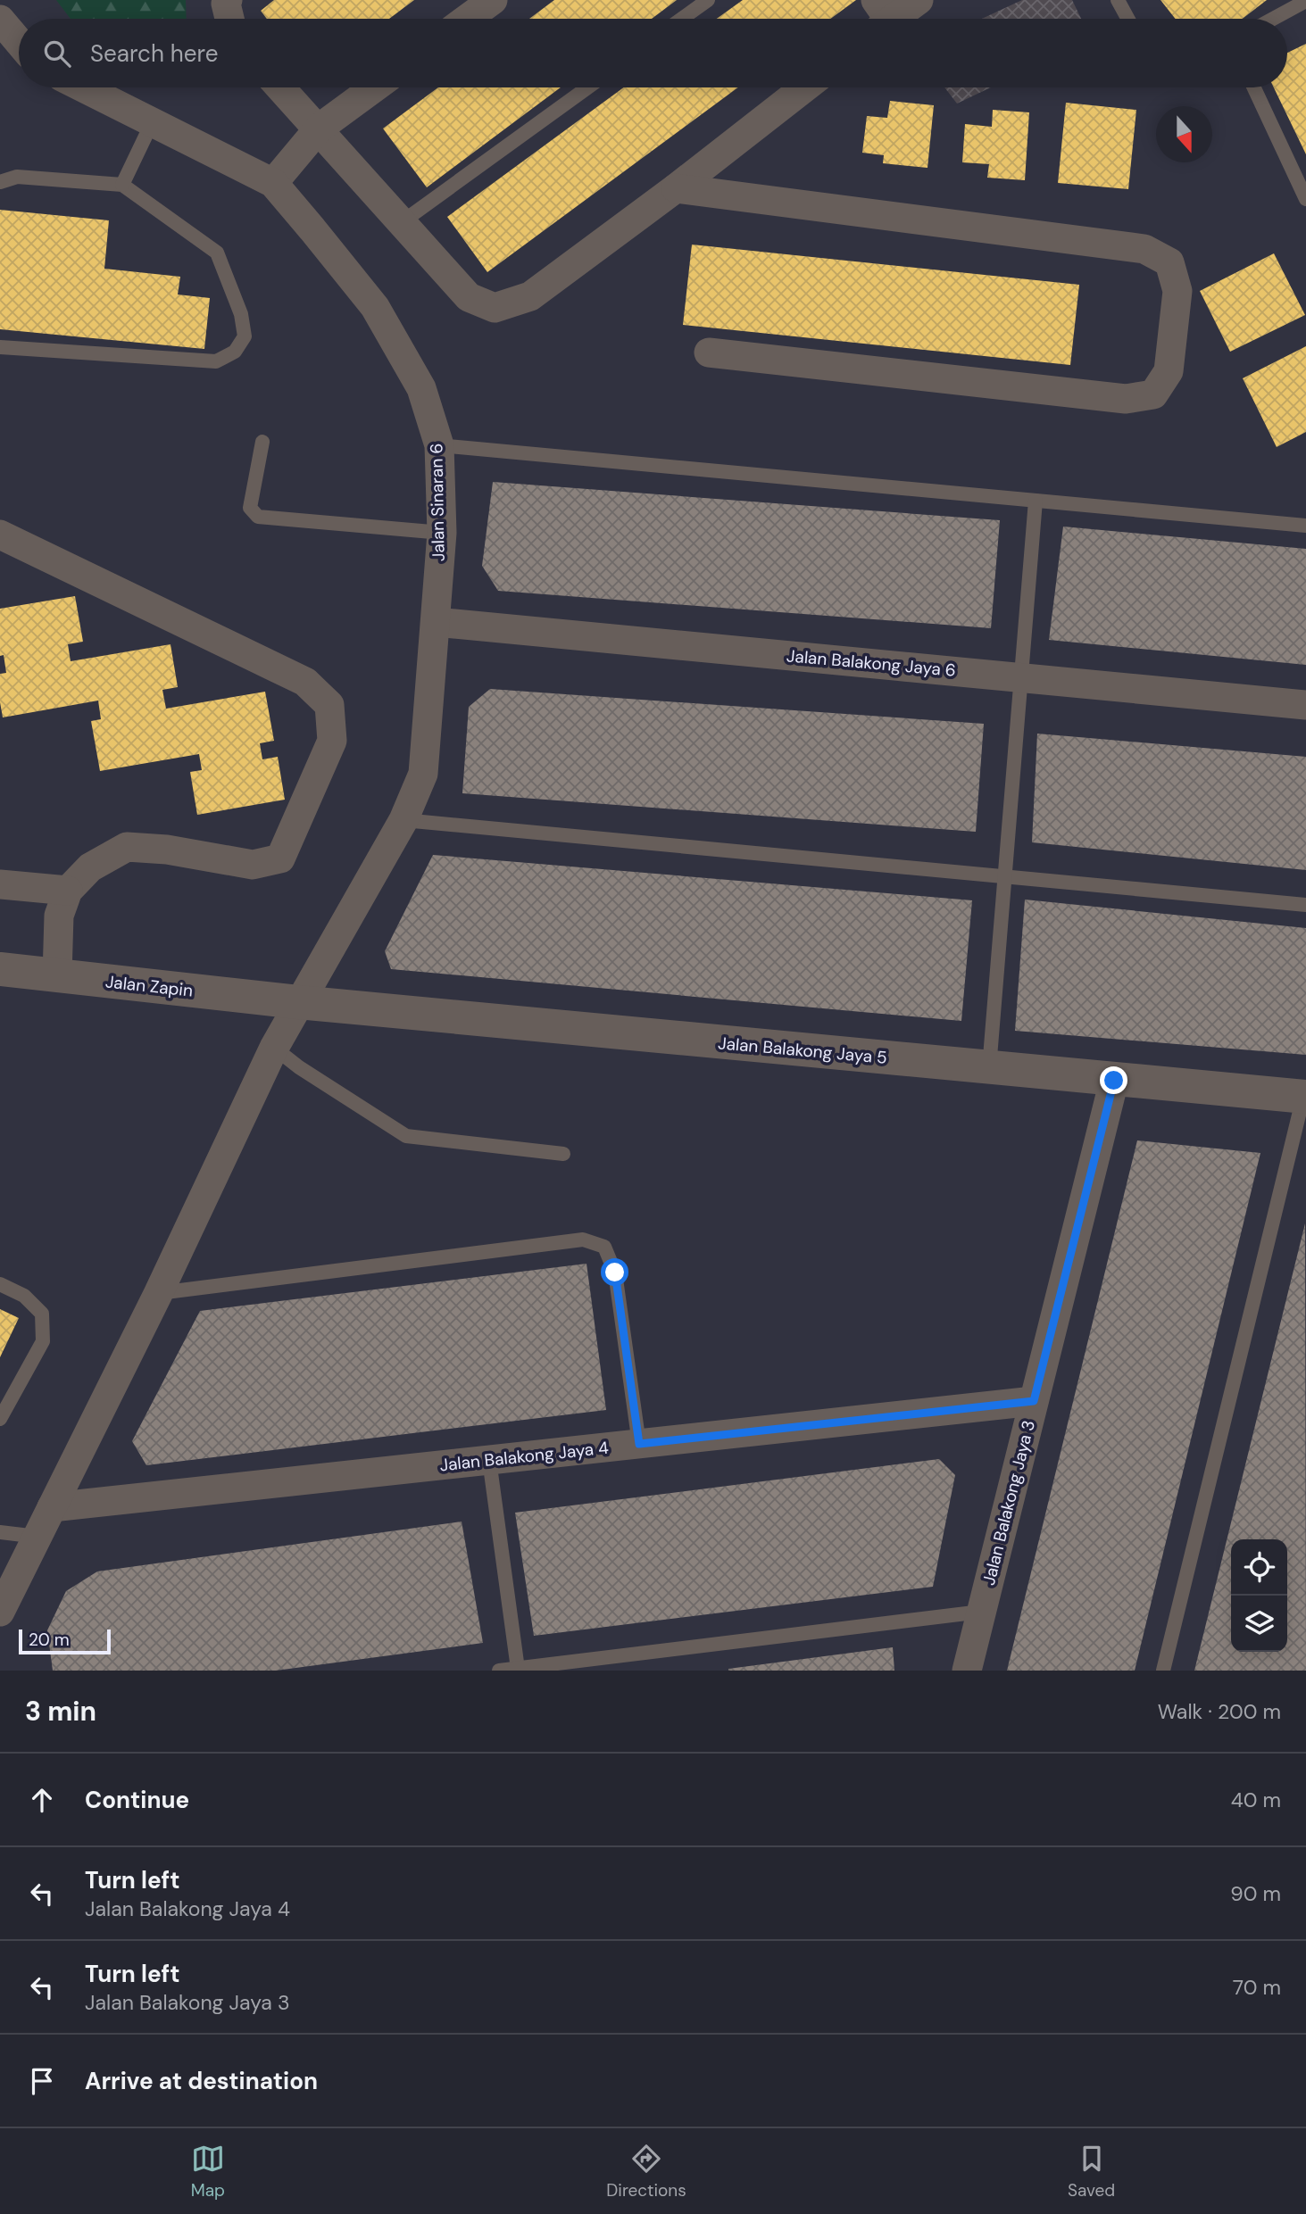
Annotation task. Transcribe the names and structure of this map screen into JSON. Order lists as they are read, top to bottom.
{
  "streets": {
    "street": [
      "Jalan Sinaran 6",
      "Jalan Balakong Jaya 6",
      "Jalan Zapin",
      "Jalan Balakong Jaya 5",
      "Jalan Balakong Jaya 4",
      "Jalan Balakong Jaya 3"
    ]
  },
  "crossings": [
    ["Jalan Sinaran 6", "Jalan Balakong Jaya 6"],
    ["Jalan Sinaran 6", "Jalan Zapin"],
    ["Jalan Sinaran 6", "Jalan Balakong Jaya 5"],
    ["Jalan Sinaran 6", "Jalan Balakong Jaya 4"],
    ["Jalan Zapin", "Jalan Balakong Jaya 5"],
    ["Jalan Balakong Jaya 5", "Jalan Balakong Jaya 3"],
    ["Jalan Balakong Jaya 4", "Jalan Balakong Jaya 3"]
  ],
  "scale_bar": "20 m",
  "north": "bottom",
  "page": {
    "search": "Search here",
    "scale": "20 m",
    "heading": ["3 min", "Walk · 200 m"],
    "list": [
      ["Continue", "40 m"],
      ["Turn left", "Jalan Balakong Jaya 4", "90 m"],
      ["Turn left", "Jalan Balakong Jaya 3", "70 m"],
      "Arrive at destination"
    ],
    "nav": ["Map", "Directions", "Saved"]
  }
}
